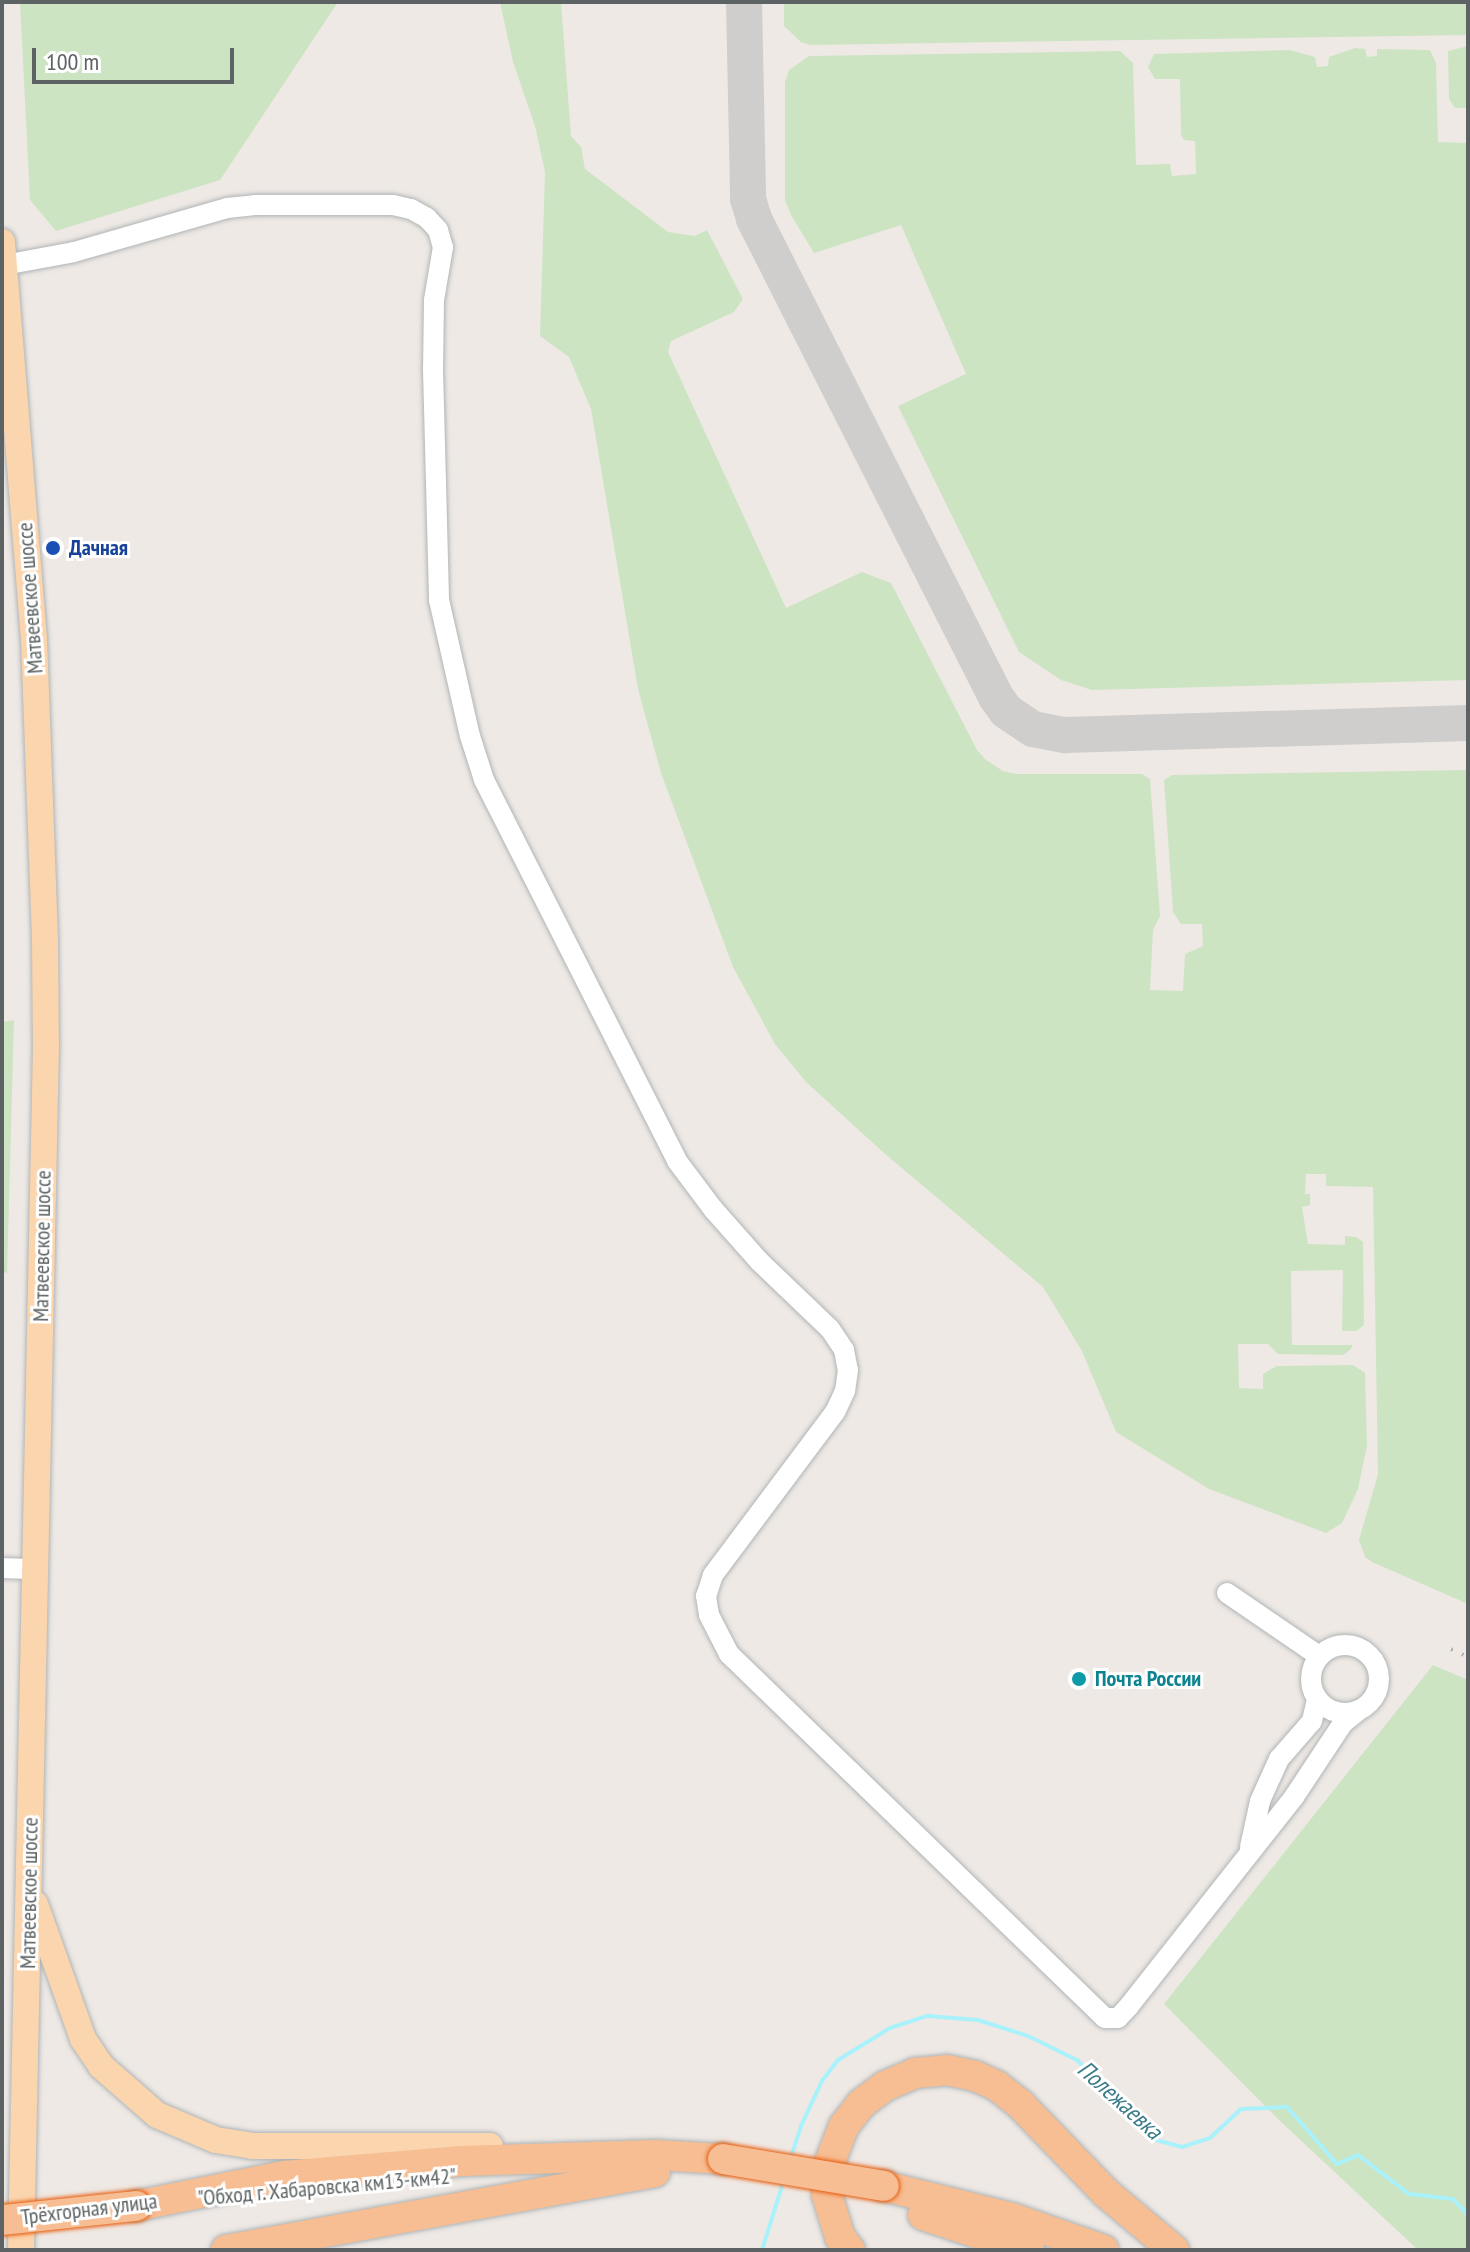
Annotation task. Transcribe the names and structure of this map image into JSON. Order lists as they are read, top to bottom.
{
  "streets": {
    "highway": ["\"Обход г. Хабаровска км13-км42\"", "Трёхгорная улица"],
    "main road": ["Матвеевское шоссе"]
  },
  "crossings": [
    ["\"Обход г. Хабаровска км13-км42\"", "Трёхгорная улица"]
  ],
  "water": ["Полежаевка"],
  "places": ["Дачная", "Почта России"],
  "scale_bar": "100 m"
}
